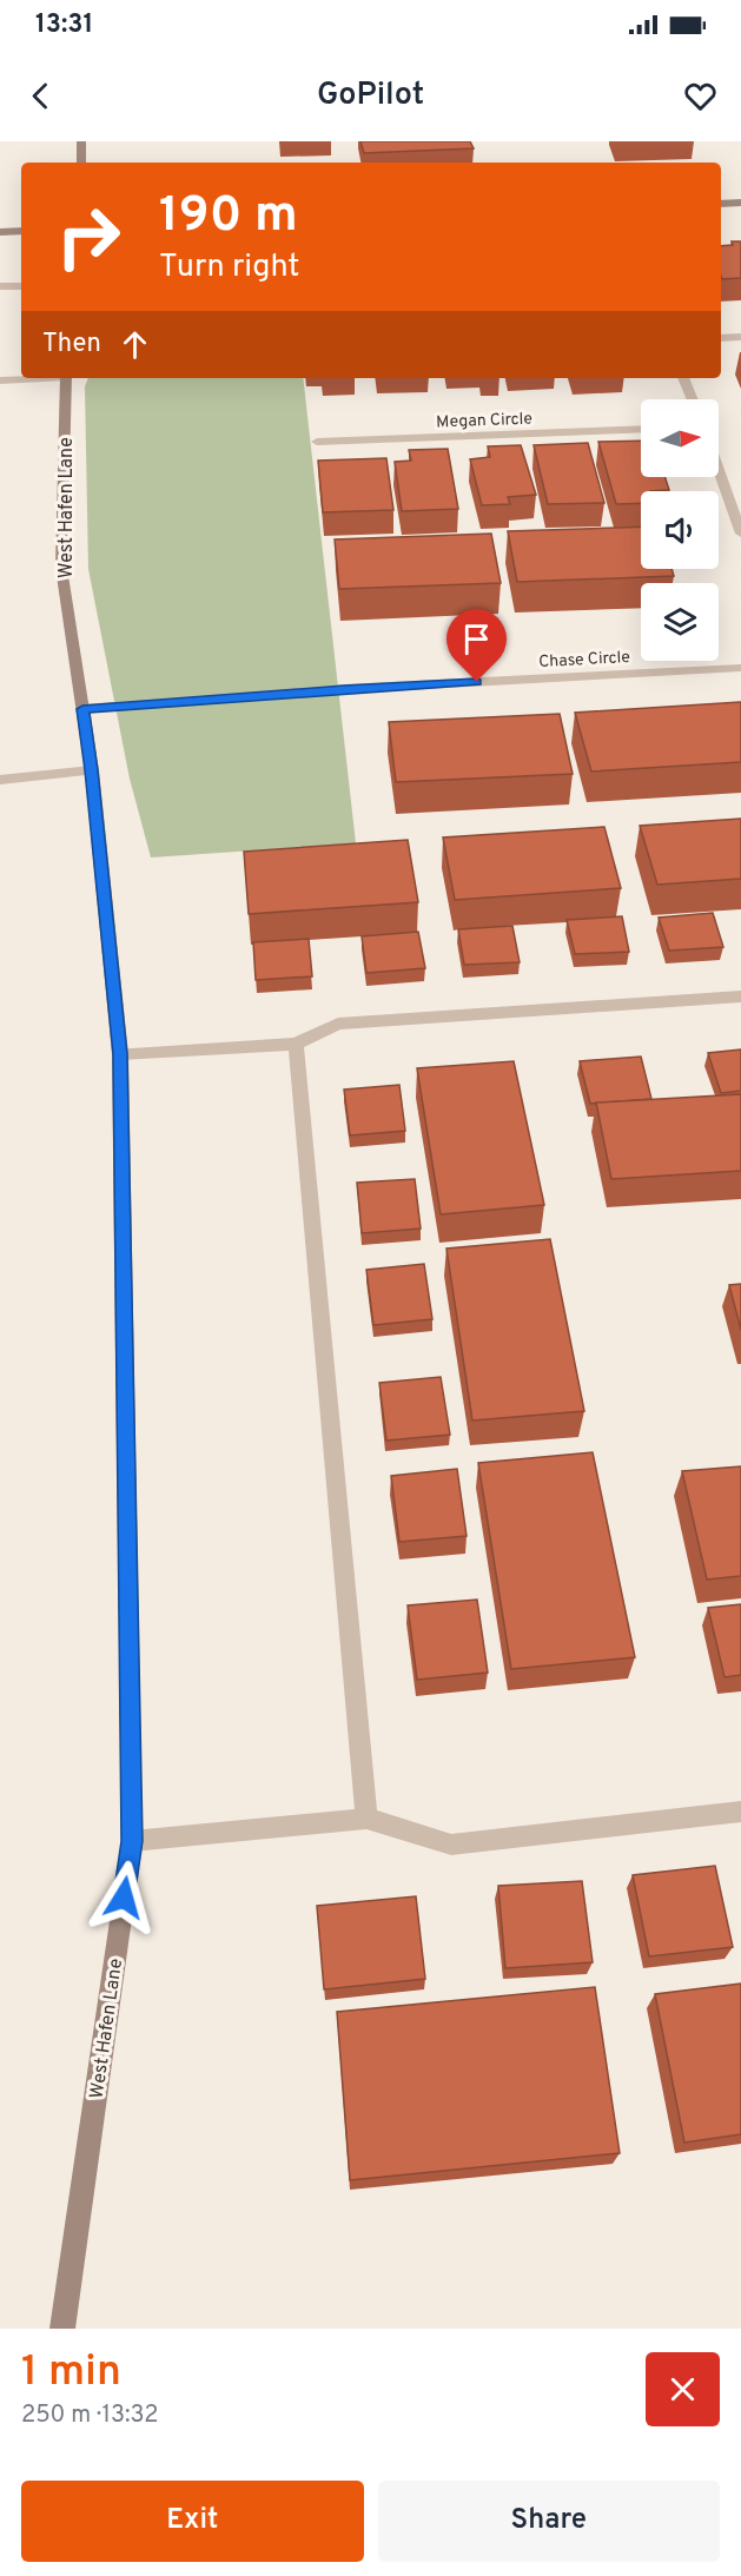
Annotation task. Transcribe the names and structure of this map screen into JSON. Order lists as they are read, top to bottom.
{
  "streets": {
    "main road": ["West Hafen Lane"],
    "street": ["Megan Circle", "Chase Circle"]
  },
  "crossings": [
    ["West Hafen Lane", "Chase Circle"]
  ],
  "north": "right",
  "page": {
    "status": "13:31",
    "header": "GoPilot",
    "turn": ["190 m", "Turn right"],
    "then": "Then",
    "heading": ["1 min", "250 m · 13:32"],
    "buttons": ["Exit", "Share"]
  }
}
